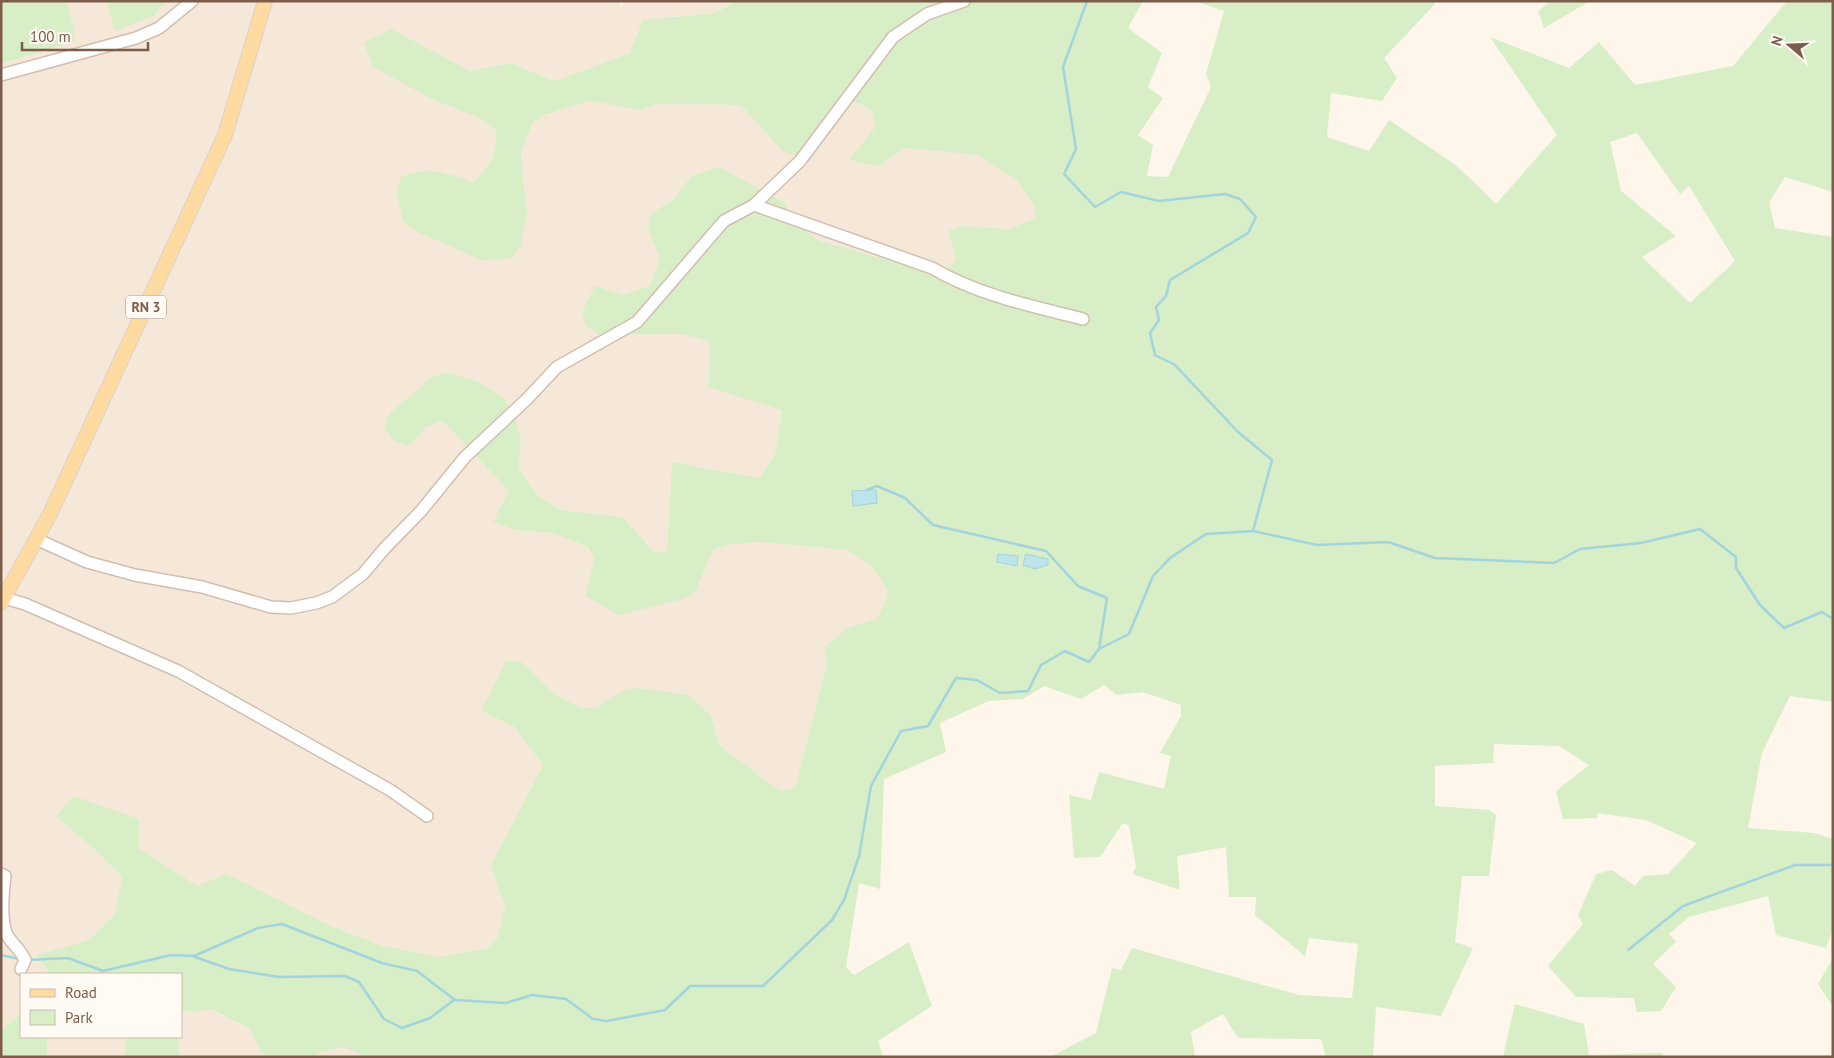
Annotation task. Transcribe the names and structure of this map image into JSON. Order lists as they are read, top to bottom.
{
  "streets": {
    "main road": ["RN 3"]
  },
  "legend": ["Road", "Park"],
  "scale_bar": "100 m",
  "north": "left"
}
